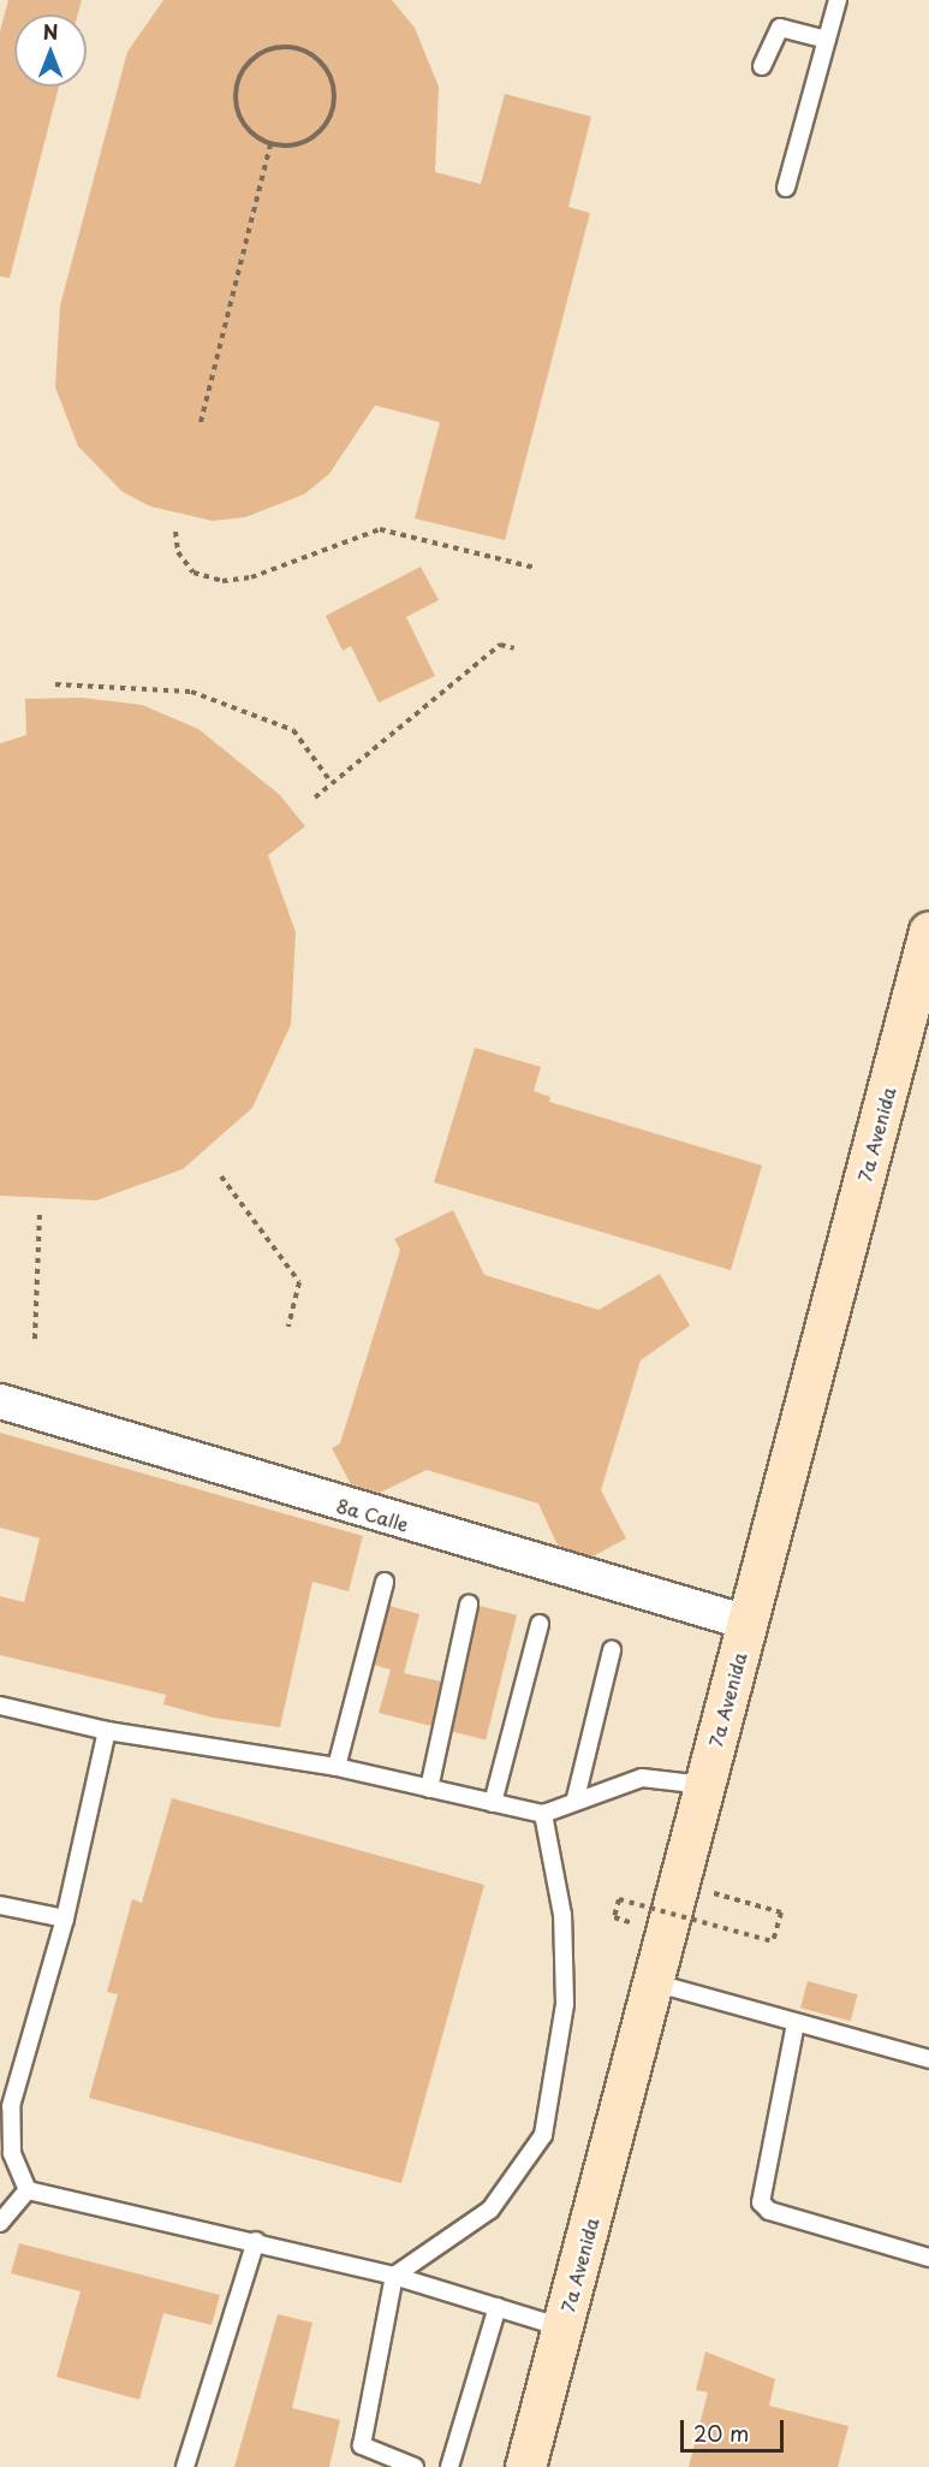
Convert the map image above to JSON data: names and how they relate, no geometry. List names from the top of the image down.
{
  "streets": {
    "main road": ["7a Avenida"],
    "street": ["8a Calle"]
  },
  "crossings": [
    ["7a Avenida", "8a Calle"]
  ],
  "scale_bar": "20 m",
  "north": "top"
}
